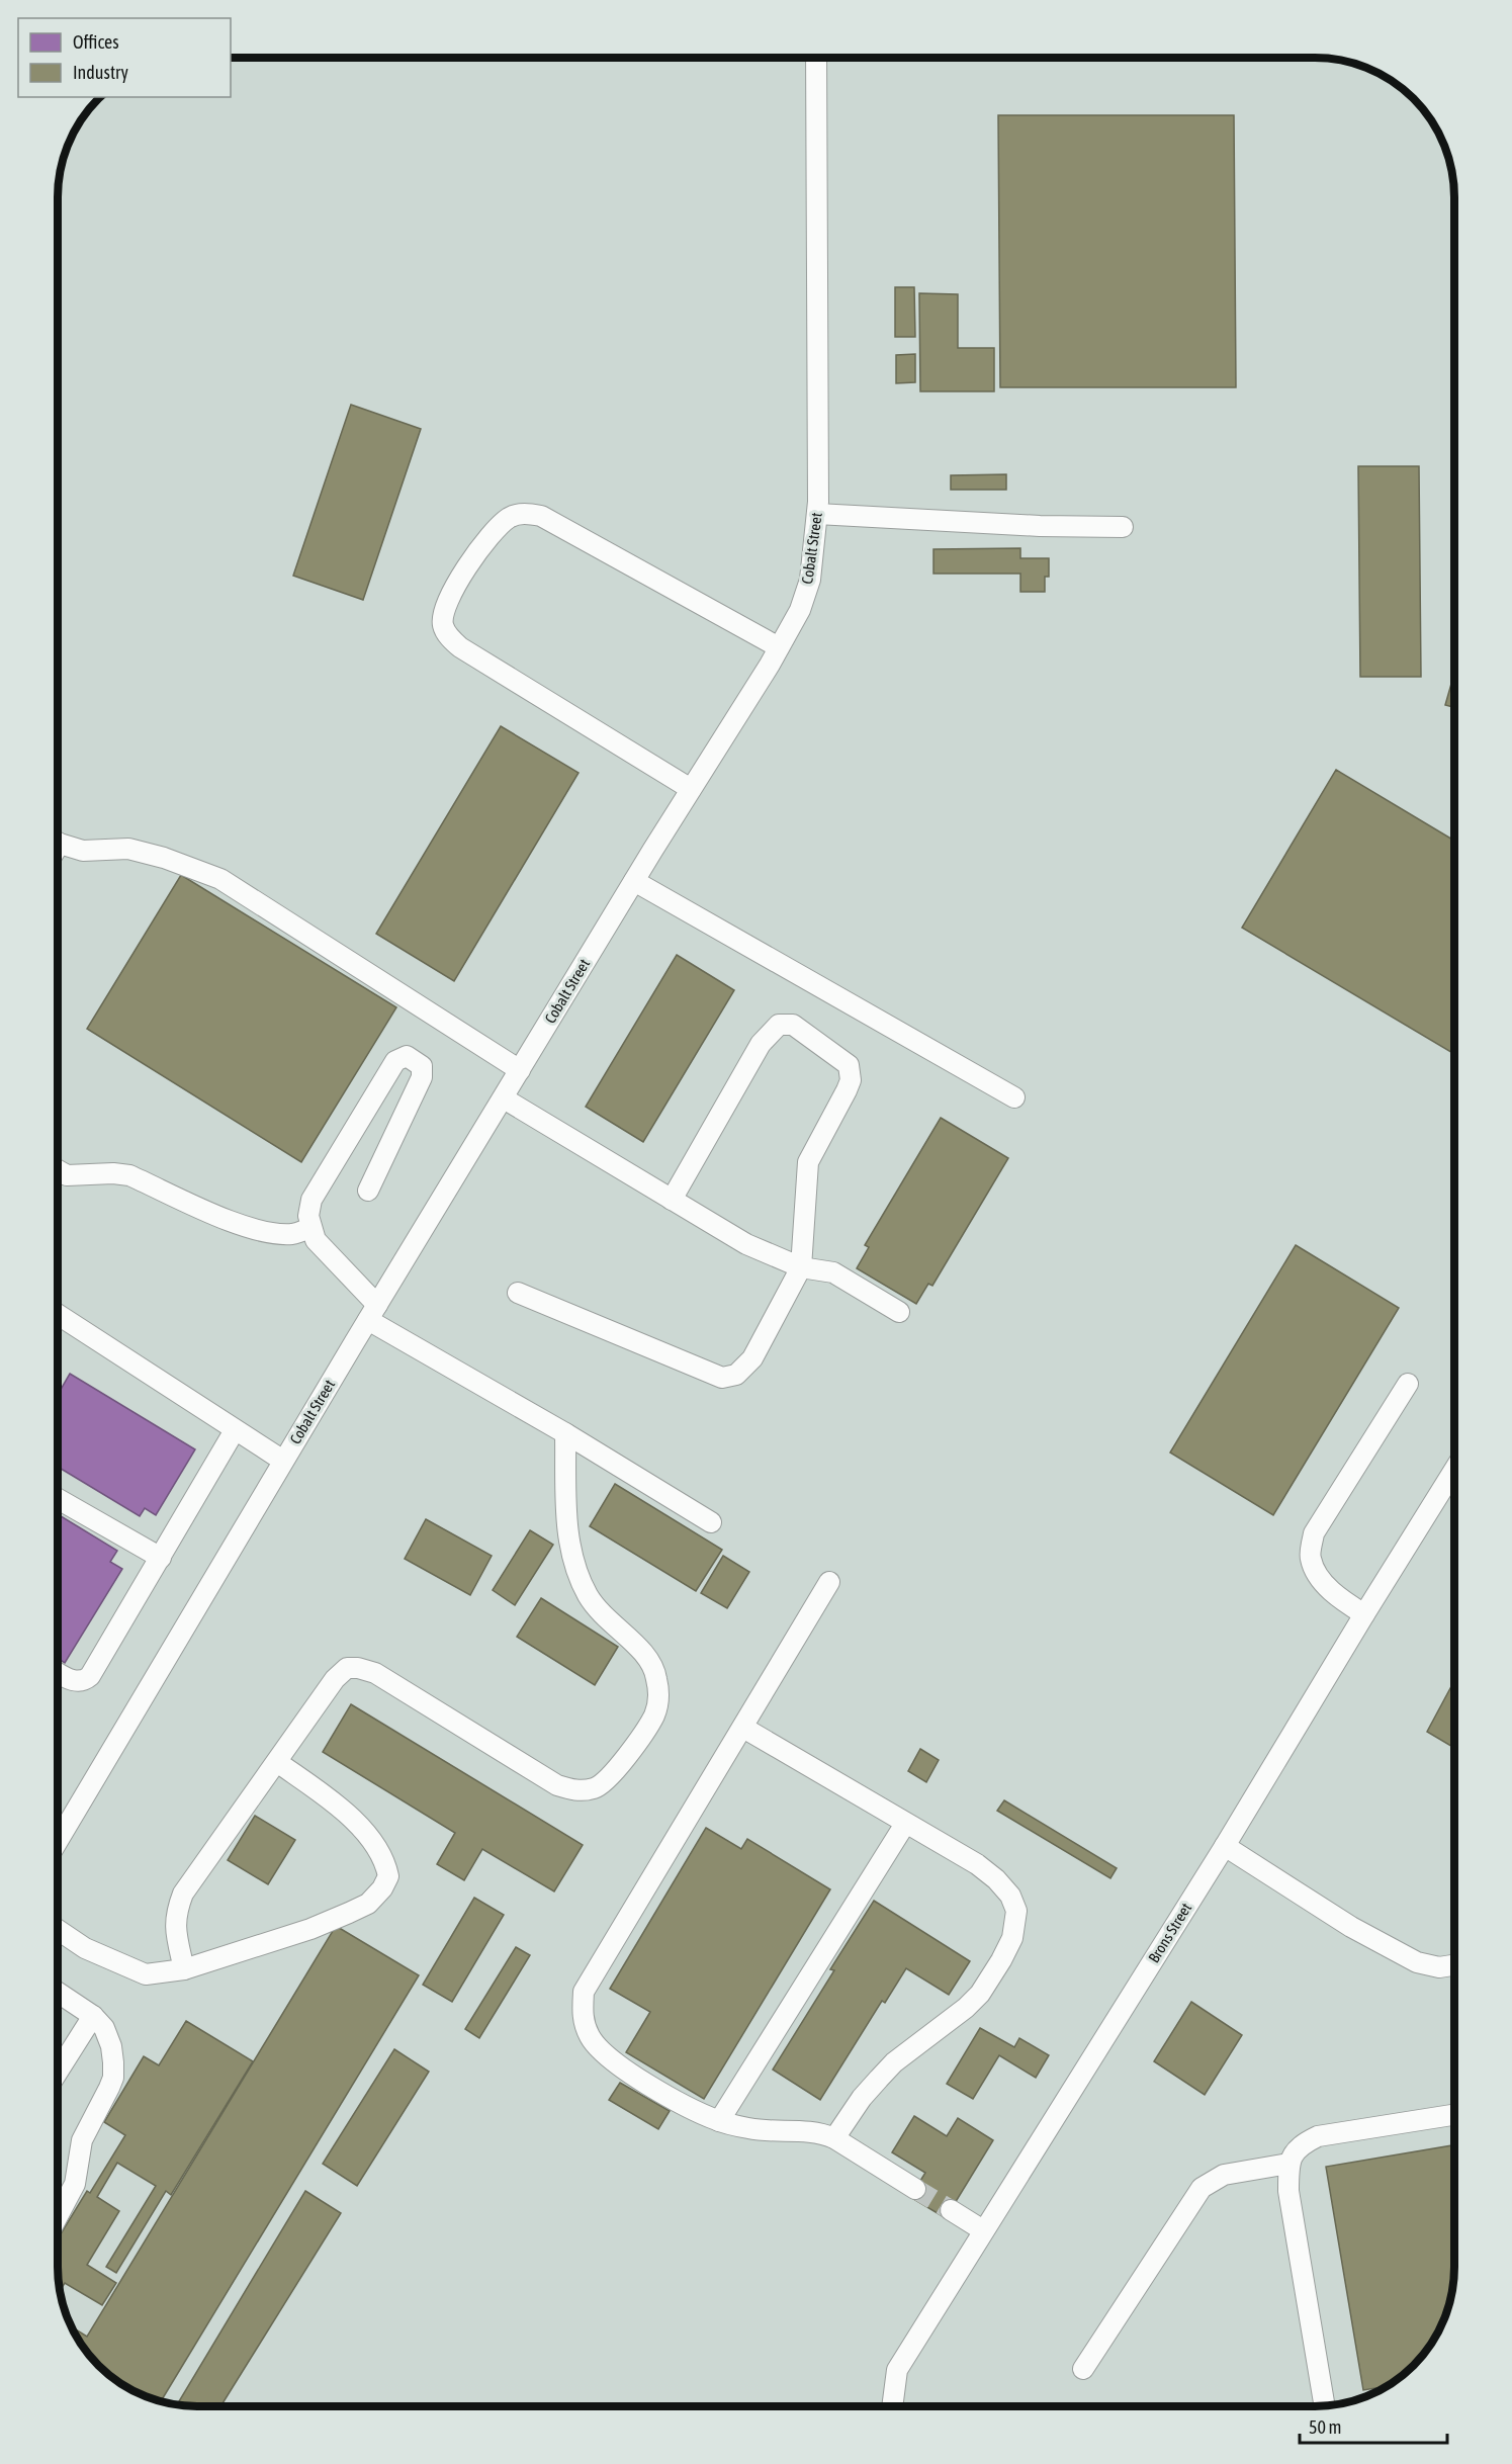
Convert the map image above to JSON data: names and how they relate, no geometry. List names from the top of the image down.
{
  "streets": {
    "street": ["Cobalt Street", "Brons Street"]
  },
  "legend": ["Offices", "Industry"],
  "scale_bar": "50 m"
}
